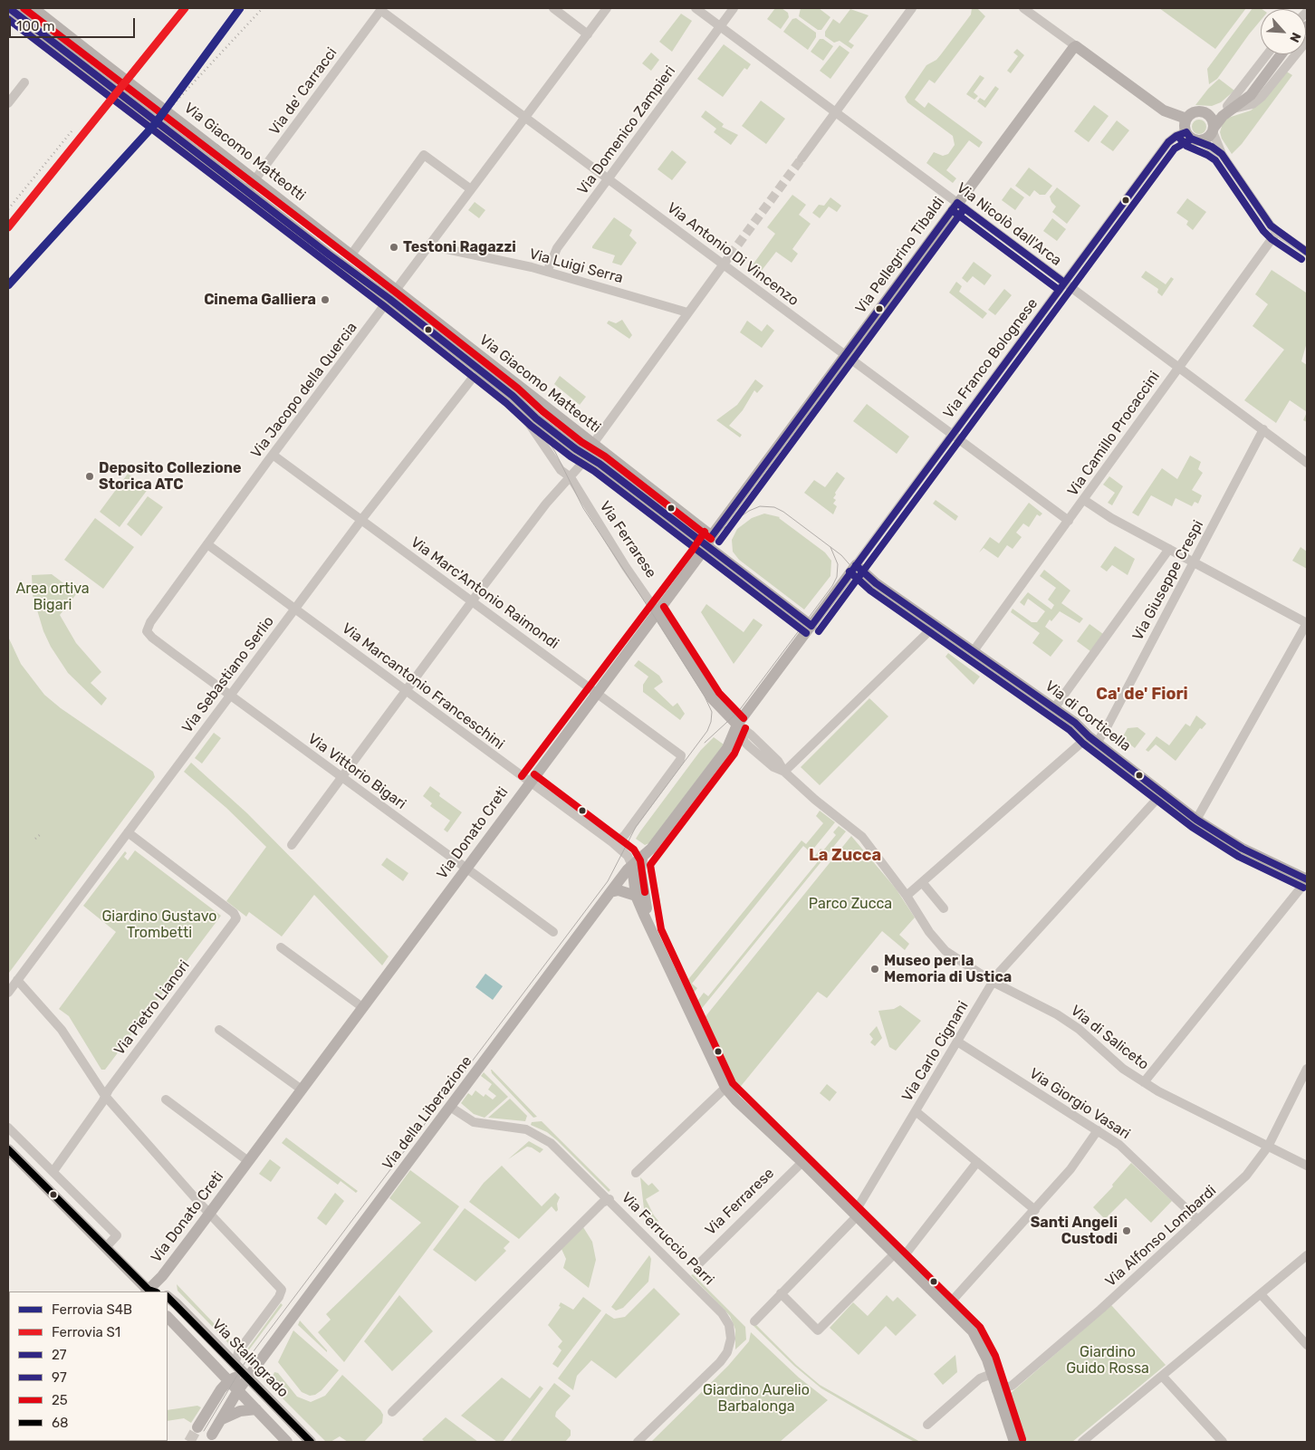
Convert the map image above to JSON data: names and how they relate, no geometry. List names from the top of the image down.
{
  "streets": {
    "main road": [
      "Via Giacomo Matteotti",
      "Via Pellegrino Tibaldi",
      "Via Ferrarese",
      "Via di Corticella",
      "Via Donato Creti",
      "Via della Liberazione",
      "Via Stalingrado"
    ],
    "street": [
      "Via de' Carracci",
      "Via Domenico Zampieri",
      "Via Nicolò dall'Arca",
      "Via Antonio Di Vincenzo",
      "Via Luigi Serra",
      "Via Franco Bolognese",
      "Via Jacopo della Quercia",
      "Via Camillo Procaccini",
      "Via Giuseppe Crespi",
      "Via Marc'Antonio Raimondi",
      "Via Sebastiano Serlio",
      "Via Marcantonio Franceschini",
      "Via Vittorio Bigari",
      "Via Pietro Lianori",
      "Via di Saliceto",
      "Via Carlo Cignani",
      "Via Giorgio Vasari",
      "Via Alfonso Lombardi",
      "Via Ferruccio Parri"
    ]
  },
  "crossings": [
    ["Via de' Carracci", "Via Giacomo Matteotti"],
    ["Via de' Carracci", "Via Antonio Di Vincenzo"],
    ["Via Domenico Zampieri", "Via Nicolò dall'Arca"],
    ["Via Domenico Zampieri", "Via Antonio Di Vincenzo"],
    ["Via Domenico Zampieri", "Via Luigi Serra"],
    ["Via Giacomo Matteotti", "Via Pellegrino Tibaldi"],
    ["Via Giacomo Matteotti", "Via Jacopo della Quercia"],
    ["Via Giacomo Matteotti", "Via Donato Creti"],
    ["Via Nicolò dall'Arca", "Via Pellegrino Tibaldi"],
    ["Via Nicolò dall'Arca", "Via Franco Bolognese"],
    ["Via Nicolò dall'Arca", "Via Camillo Procaccini"],
    ["Via Nicolò dall'Arca", "Via Giuseppe Crespi"],
    ["Via Antonio Di Vincenzo", "Via Pellegrino Tibaldi"],
    ["Via Antonio Di Vincenzo", "Via Franco Bolognese"],
    ["Via Antonio Di Vincenzo", "Via Jacopo della Quercia"],
    ["Via Antonio Di Vincenzo", "Via Camillo Procaccini"],
    ["Via Pellegrino Tibaldi", "Via Donato Creti"],
    ["Via Luigi Serra", "Via Jacopo della Quercia"],
    ["Via Franco Bolognese", "Via di Corticella"],
    ["Via Jacopo della Quercia", "Via Marc'Antonio Raimondi"],
    ["Via Jacopo della Quercia", "Via Marcantonio Franceschini"],
    ["Via Jacopo della Quercia", "Via Vittorio Bigari"],
    ["Via Camillo Procaccini", "Via di Corticella"],
    ["Via Ferrarese", "Via Sebastiano Serlio"],
    ["Via Ferrarese", "Via Donato Creti"],
    ["Via Ferrarese", "Via di Saliceto"],
    ["Via Giuseppe Crespi", "Via di Corticella"],
    ["Via Giuseppe Crespi", "Via di Saliceto"],
    ["Via Marc'Antonio Raimondi", "Via Sebastiano Serlio"],
    ["Via Marc'Antonio Raimondi", "Via Marcantonio Franceschini"],
    ["Via Marc'Antonio Raimondi", "Via Donato Creti"],
    ["Via Sebastiano Serlio", "Via Marcantonio Franceschini"],
    ["Via Sebastiano Serlio", "Via Vittorio Bigari"],
    ["Via Sebastiano Serlio", "Via Pietro Lianori"],
    ["Via Marcantonio Franceschini", "Via Donato Creti"],
    ["Via Marcantonio Franceschini", "Via della Liberazione"],
    ["Via di Corticella", "Via Carlo Cignani"],
    ["Via Vittorio Bigari", "Via Donato Creti"],
    ["Via di Saliceto", "Via Carlo Cignani"],
    ["Via di Saliceto", "Via Alfonso Lombardi"],
    ["Via Carlo Cignani", "Via Giorgio Vasari"],
    ["Via Giorgio Vasari", "Via Alfonso Lombardi"],
    ["Via della Liberazione", "Via Ferruccio Parri"],
    ["Via della Liberazione", "Via Stalingrado"]
  ],
  "districts": ["Ca' de' Fiori", "La Zucca"],
  "parks": [
    "Area ortiva Bigari",
    "Parco Zucca",
    "Giardino Gustavo Trombetti",
    "Giardino Guido Rossa",
    "Giardino Aurelio Barbalonga"
  ],
  "places": [
    "Testoni Ragazzi",
    "Cinema Galliera",
    "Deposito Collezione Storica ATC",
    "Museo per la Memoria di Ustica",
    "Santi Angeli Custodi"
  ],
  "lines": [
    "rail line S4B",
    "rail line S1",
    "transit line 27",
    "transit line 25",
    "transit line 97",
    "transit line 68"
  ],
  "legend": [
    "Ferrovia S4B",
    "Ferrovia S1",
    "27",
    "97",
    "25",
    "68"
  ],
  "scale_bar": "100 m",
  "north": "bottom right"
}
